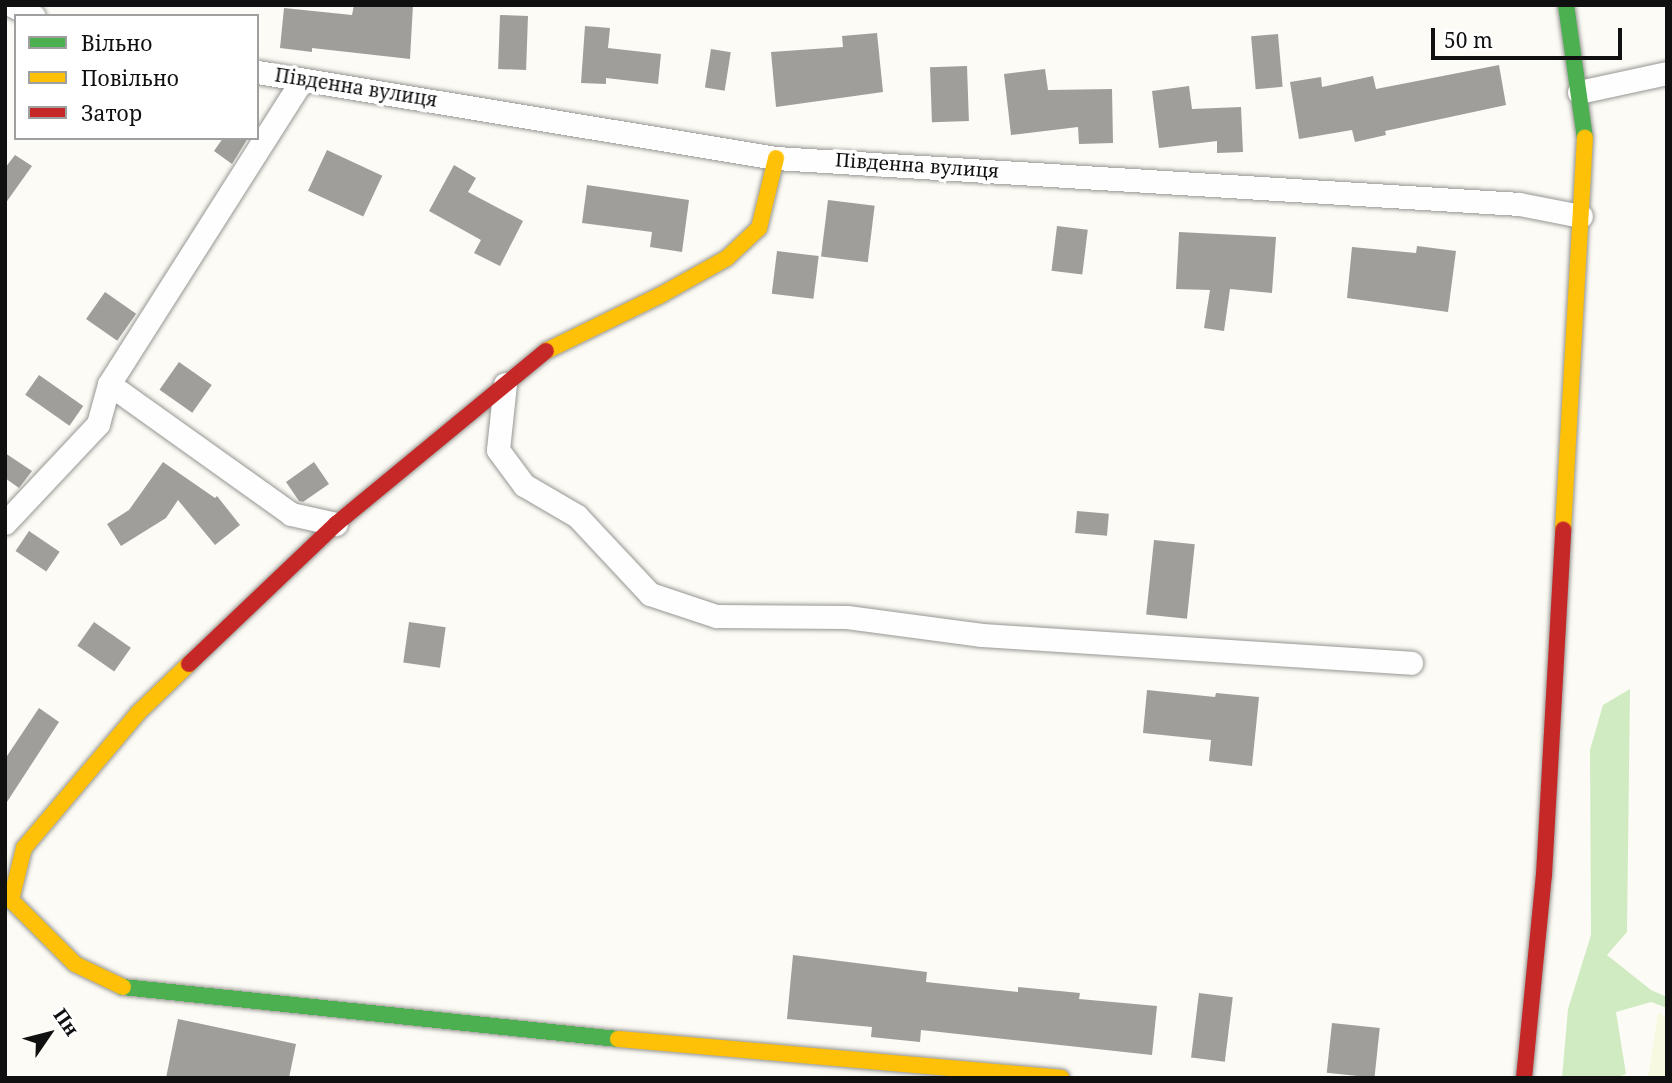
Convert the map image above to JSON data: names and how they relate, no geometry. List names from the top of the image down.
{
  "streets": {
    "street": ["Південна вулиця"]
  },
  "legend": ["Вільно", "Повільно", "Затор"],
  "scale_bar": "50 m",
  "north": "top right"
}
